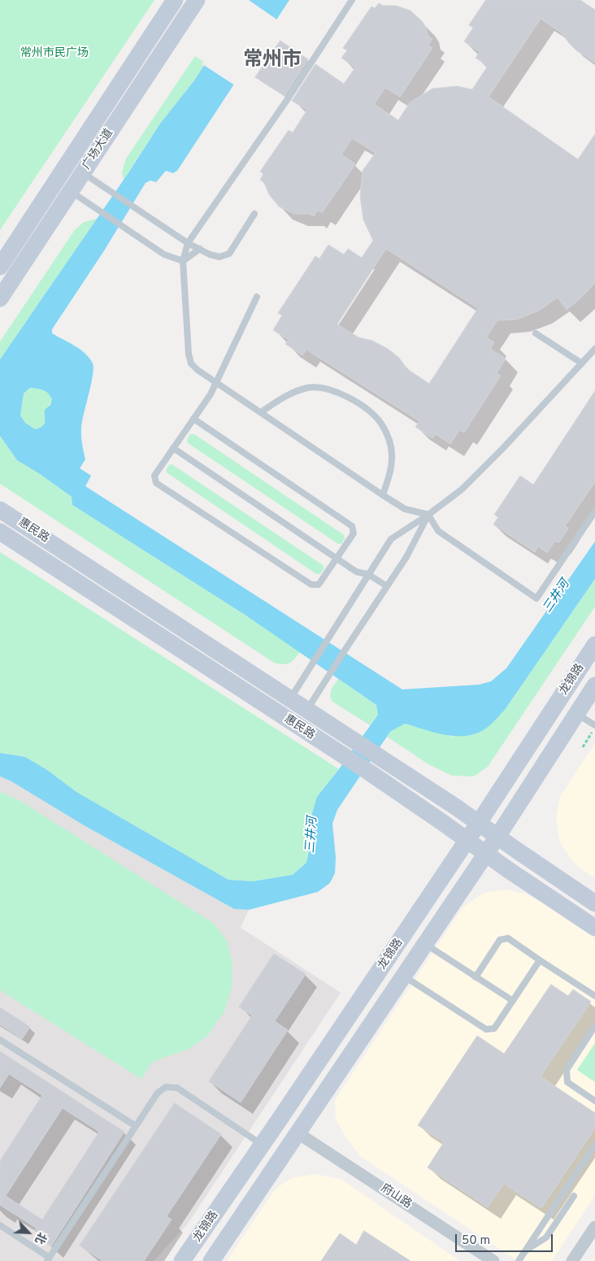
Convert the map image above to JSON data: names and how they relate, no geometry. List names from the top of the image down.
{
  "streets": {
    "street": [
      "广场大道",
      "惠民路",
      "龙锦路",
      "府山路"
    ]
  },
  "crossings": [
    ["惠民路", "龙锦路"],
    ["龙锦路", "府山路"]
  ],
  "districts": ["常州市"],
  "water": ["三井河"],
  "parks": ["常州市民广场"],
  "scale_bar": "50 m",
  "north": "bottom right"
}
